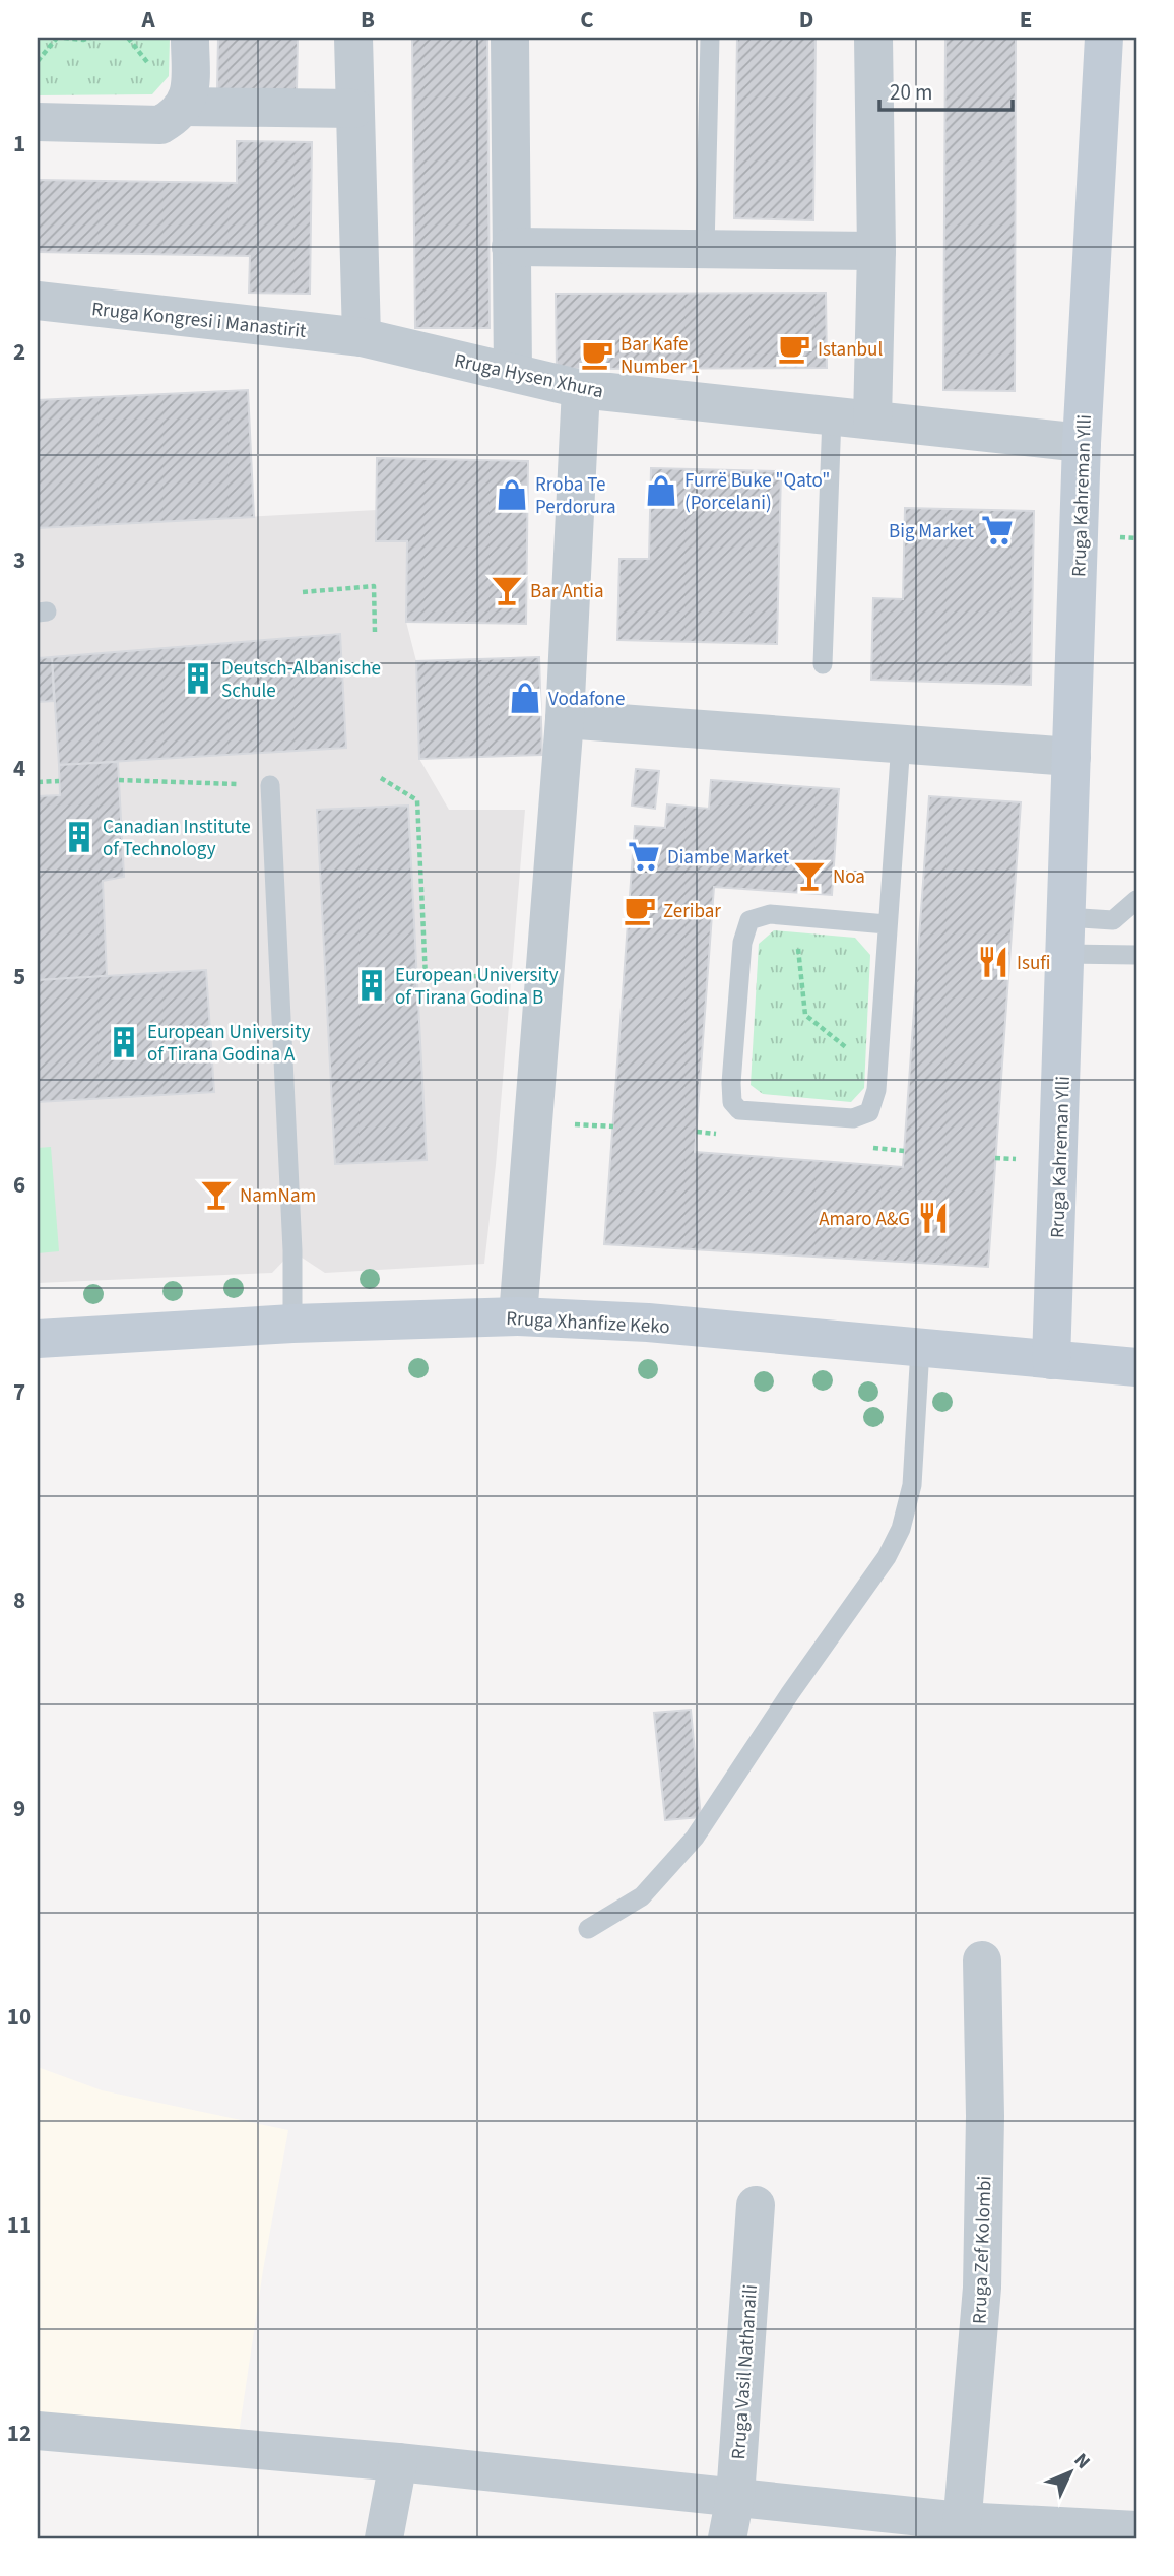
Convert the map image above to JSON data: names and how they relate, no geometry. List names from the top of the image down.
{
  "streets": {
    "street": [
      "Rruga Kongresi i Manastirit",
      "Rruga Hysen Xhura",
      "Rruga Kahreman Ylli",
      "Rruga Xhanfize Keko",
      "Rruga Zef Kolombi",
      "Rruga Vasil Nathanaili"
    ]
  },
  "crossings": [
    ["Rruga Kongresi i Manastirit", "Rruga Hysen Xhura"],
    ["Rruga Hysen Xhura", "Rruga Kahreman Ylli"],
    ["Rruga Kahreman Ylli", "Rruga Xhanfize Keko"]
  ],
  "places": {
    "cafe": ["Istanbul", "Bar Kafe Number 1", "Zeribar"],
    "shop": ["Furrë Buke \"Qato\" (Porcelani)", "Rroba Te Perdorura", "Vodafone"],
    "supermarket": ["Big Market", "Diambe Market"],
    "bar": ["Bar Antia", "Noa", "NamNam"],
    "building": [
      "Deutsch-Albanische Schule",
      "Canadian Institute of Technology",
      "European University of Tirana Godina B",
      "European University of Tirana Godina A"
    ],
    "restaurant": ["Isufi", "Amaro A&G"]
  },
  "scale_bar": "20 m",
  "north": "top right",
  "grid": {
    "columns": [
      "A",
      "B",
      "C",
      "D",
      "E"
    ],
    "rows": [
      "1",
      "2",
      "3",
      "4",
      "5",
      "6",
      "7",
      "8",
      "9",
      "10",
      "11",
      "12"
    ]
  }
}
